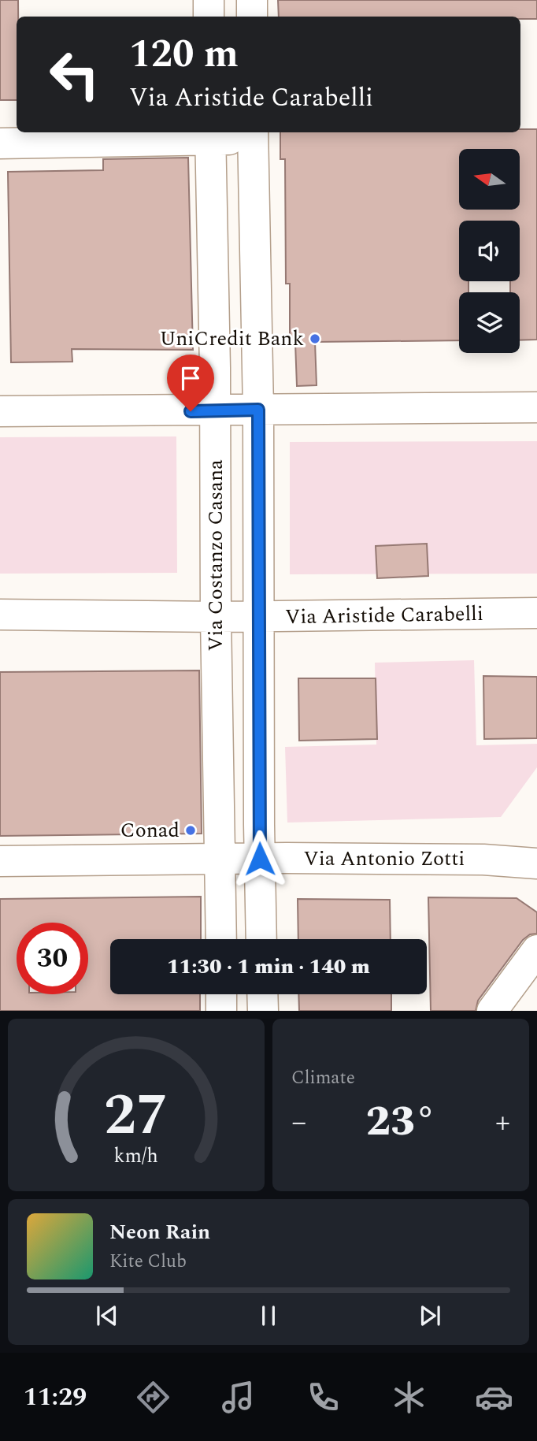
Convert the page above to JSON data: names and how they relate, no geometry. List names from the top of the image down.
{
  "streets": {
    "street": ["Via Costanzo Casana", "Via Aristide Carabelli", "Via Antonio Zotti"]
  },
  "crossings": [
    ["Via Costanzo Casana", "Via Aristide Carabelli"],
    ["Via Costanzo Casana", "Via Antonio Zotti"]
  ],
  "places": ["UniCredit Bank", "Conad"],
  "north": "left",
  "page": {
    "turn": ["120 m", "Via Aristide Carabelli"],
    "limit": "30",
    "trip": "11:30 · 1 min · 140 m",
    "tile": "Climate",
    "heat": ["−", "23°", "+"],
    "song": ["Neon Rain", "Kite Club"],
    "tabs": "11:29",
    "gauge": ["27", "km/h"]
  }
}
